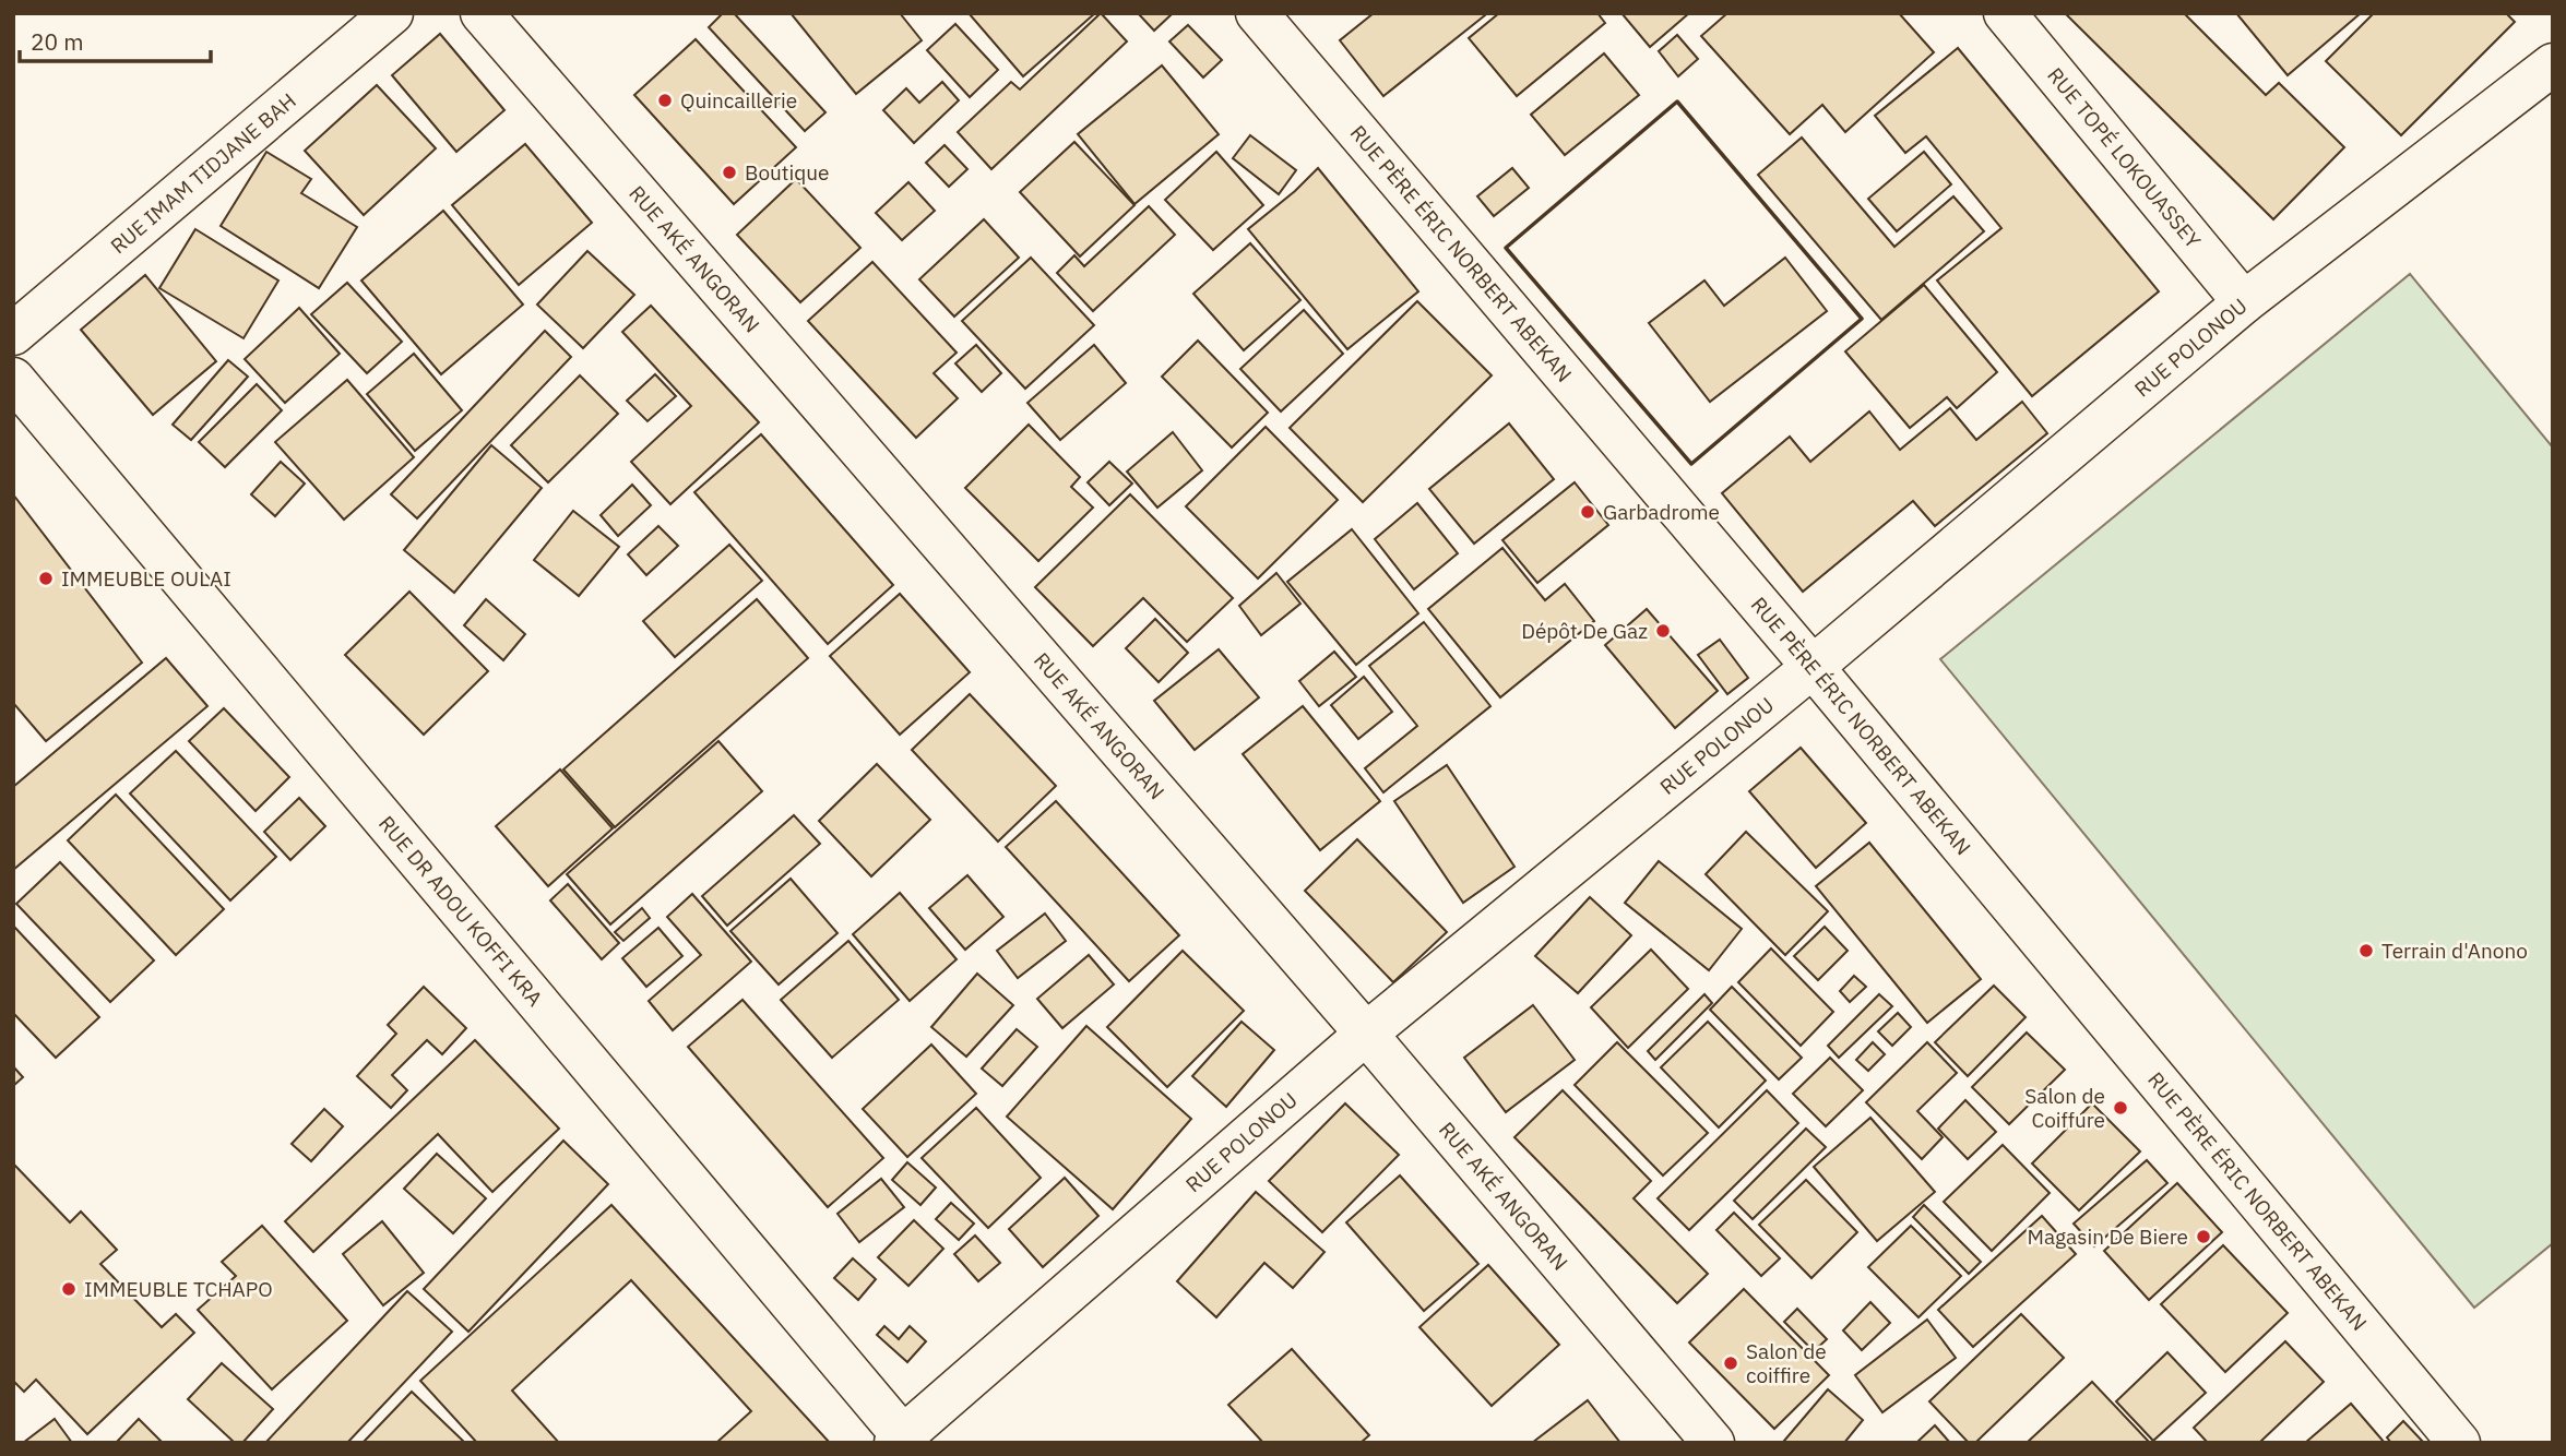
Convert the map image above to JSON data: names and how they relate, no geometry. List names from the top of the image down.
{
  "streets": {
    "street": [
      "RUE TOPÉ LOKOUASSEY",
      "RUE IMAM TIDJANE BAH",
      "RUE PÈRE ÉRIC NORBERT ABEKAN",
      "RUE AKÉ ANGORAN",
      "RUE POLONOU",
      "RUE DR ADOU KOFFI KRA"
    ]
  },
  "crossings": [
    ["RUE TOPÉ LOKOUASSEY", "RUE POLONOU"],
    ["RUE PÈRE ÉRIC NORBERT ABEKAN", "RUE POLONOU"],
    ["RUE AKÉ ANGORAN", "RUE POLONOU"],
    ["RUE POLONOU", "RUE DR ADOU KOFFI KRA"]
  ],
  "places": [
    "Quincaillerie",
    "Boutique",
    "Garbadrome",
    "IMMEUBLE OULAI",
    "Dépôt De Gaz",
    "Terrain d'Anono",
    "Salon de Coiffure",
    "Magasin De Biere",
    "IMMEUBLE TCHAPO",
    "Salon de coiffire"
  ],
  "scale_bar": "20 m"
}
